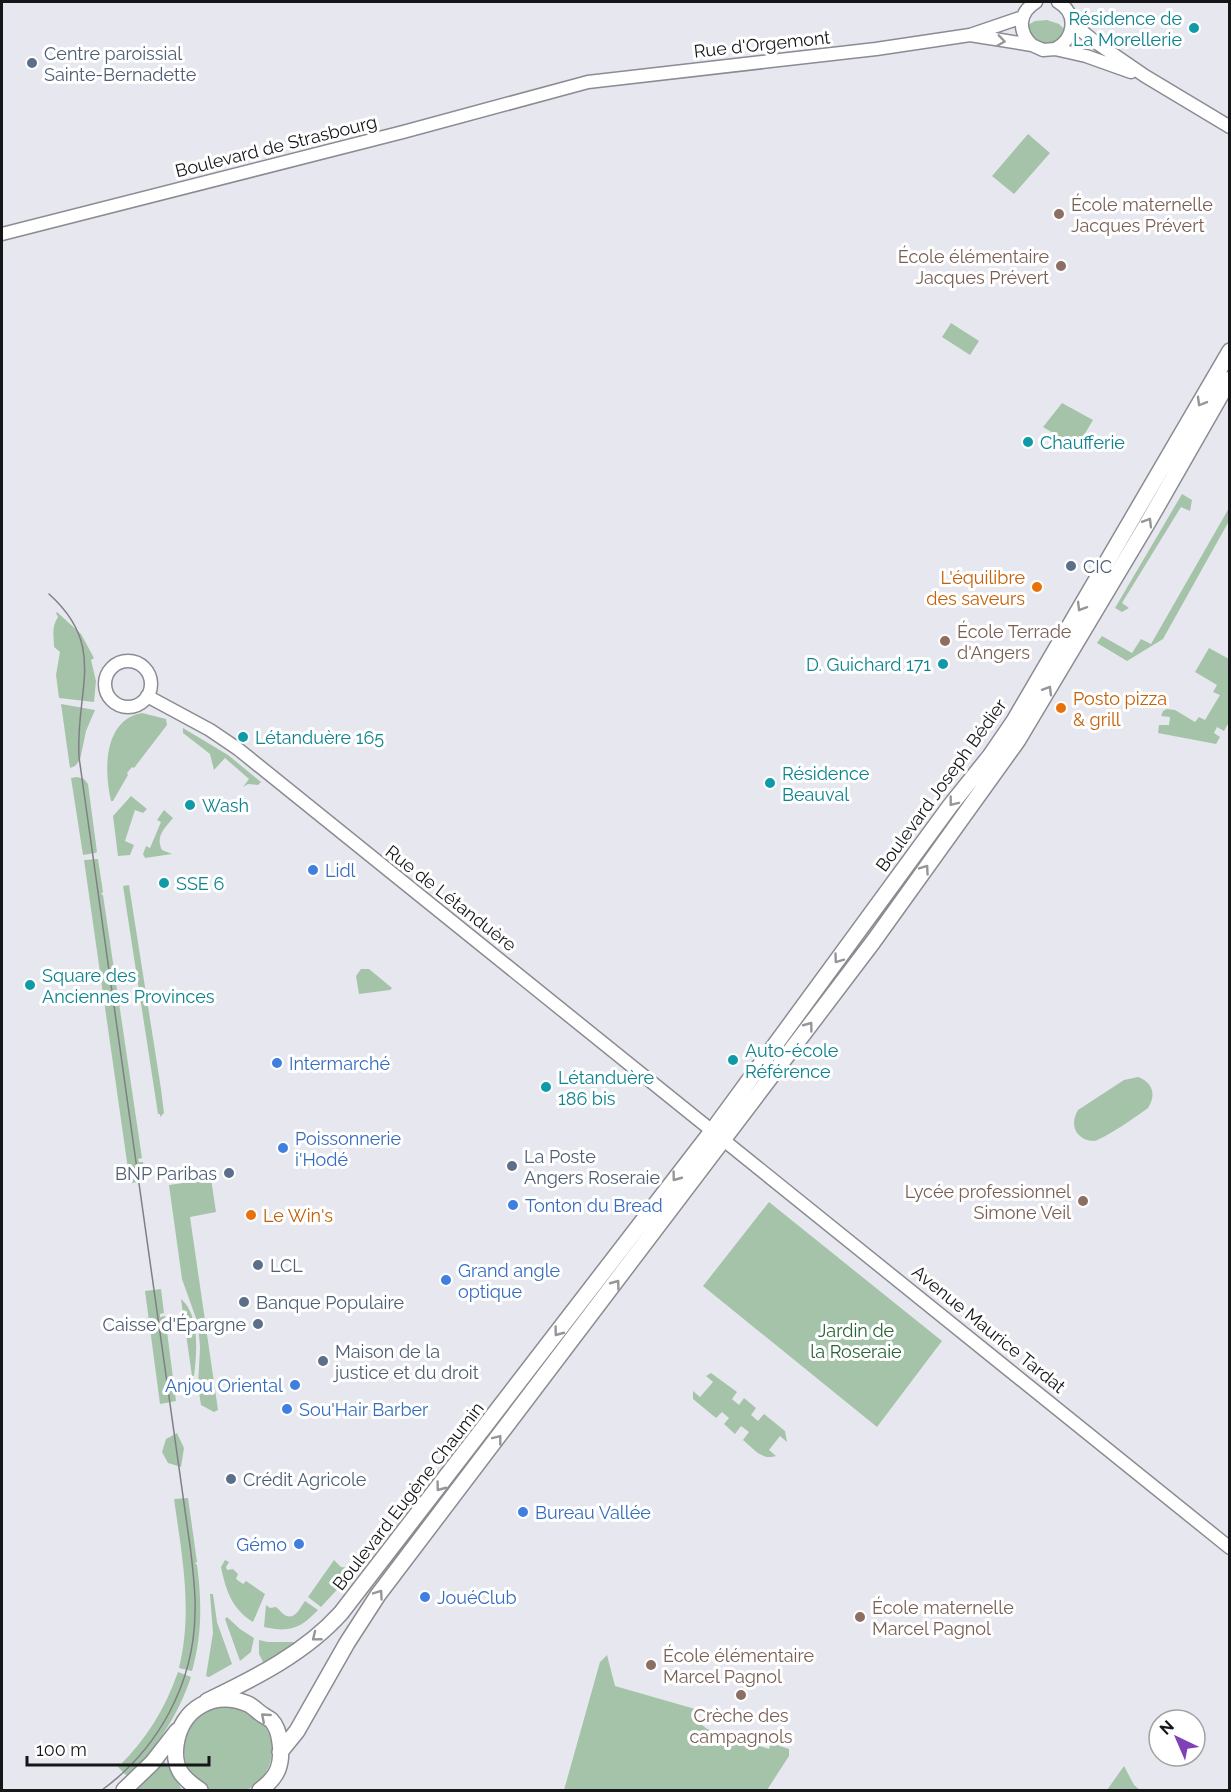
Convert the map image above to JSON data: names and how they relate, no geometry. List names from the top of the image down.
{
  "streets": {
    "main road": ["Boulevard Joseph Bédier", "Boulevard Eugène Chaumin"],
    "street": [
      "Rue d'Orgemont",
      "Boulevard de Strasbourg",
      "Rue de Létanduère",
      "Avenue Maurice Tardat"
    ]
  },
  "crossings": [
    ["Rue d'Orgemont", "Boulevard de Strasbourg"],
    ["Boulevard Joseph Bédier", "Rue de Létanduère"],
    ["Boulevard Joseph Bédier", "Avenue Maurice Tardat"],
    ["Boulevard Joseph Bédier", "Boulevard Eugène Chaumin"],
    ["Rue de Létanduère", "Avenue Maurice Tardat"],
    ["Rue de Létanduère", "Boulevard Eugène Chaumin"],
    ["Avenue Maurice Tardat", "Boulevard Eugène Chaumin"]
  ],
  "parks": ["Jardin de la Roseraie"],
  "places": [
    "Résidence de La Morellerie",
    "Centre paroissial Sainte-Bernadette",
    "École maternelle Jacques Prévert",
    "École élémentaire Jacques Prévert",
    "Chaufferie",
    "CIC",
    "L'équilibre des saveurs",
    "École Terrade d'Angers",
    "D. Guichard 171",
    "Posto pizza & grill",
    "Létanduère 165",
    "Résidence Beauval",
    "Wash",
    "Lidl",
    "SSE 6",
    "Square des Anciennes Provinces",
    "Auto-école Référence",
    "Intermarché",
    "Létanduère 186 bis",
    "Poissonnerie i'Hodé",
    "La Poste Angers Roseraie",
    "BNP Paribas",
    "Lycée professionnel Simone Veil",
    "Tonton du Bread",
    "Le Win's",
    "LCL",
    "Grand angle optique",
    "Banque Populaire",
    "Caisse d'Épargne",
    "Maison de la justice et du droit",
    "Anjou Oriental",
    "Sou'Hair Barber",
    "Crédit Agricole",
    "Bureau Vallée",
    "Gémo",
    "JouéClub",
    "École maternelle Marcel Pagnol",
    "École élémentaire Marcel Pagnol",
    "Crèche des campagnols"
  ],
  "scale_bar": "100 m",
  "north": "top left"
}
